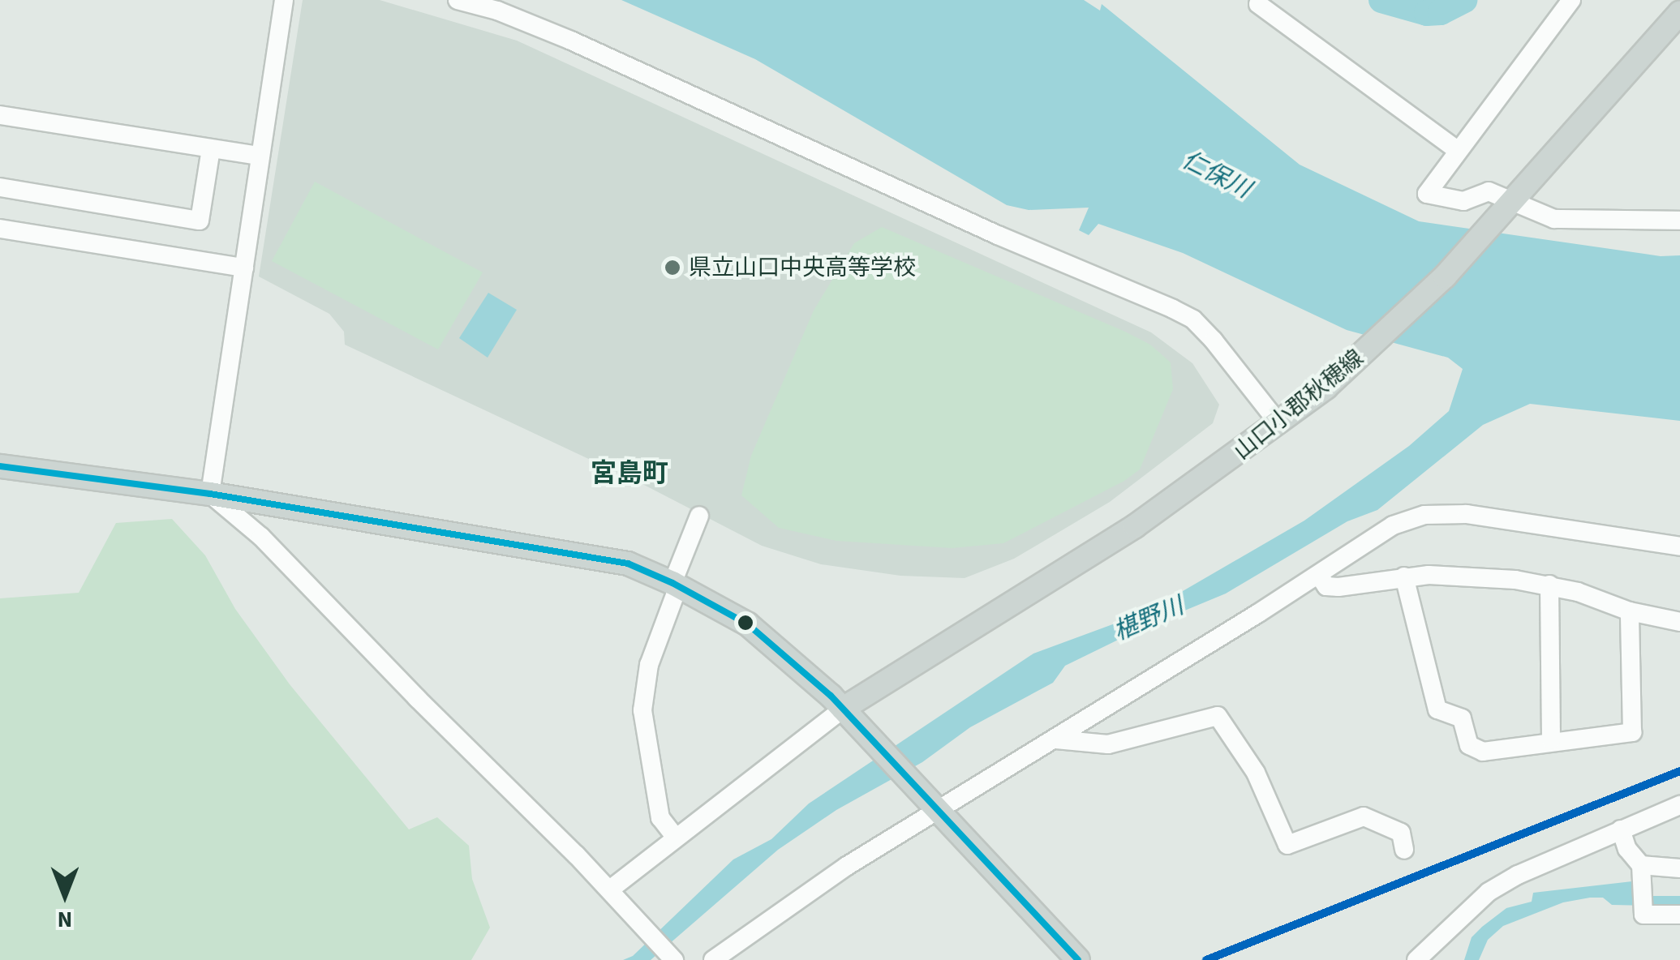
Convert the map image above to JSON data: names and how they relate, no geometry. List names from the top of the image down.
{
  "streets": {
    "main road": ["山口小郡秋穂線"]
  },
  "districts": ["宮島町"],
  "water": ["仁保川", "椹野川"],
  "places": ["県立山口中央高等学校"],
  "north": "bottom"
}
